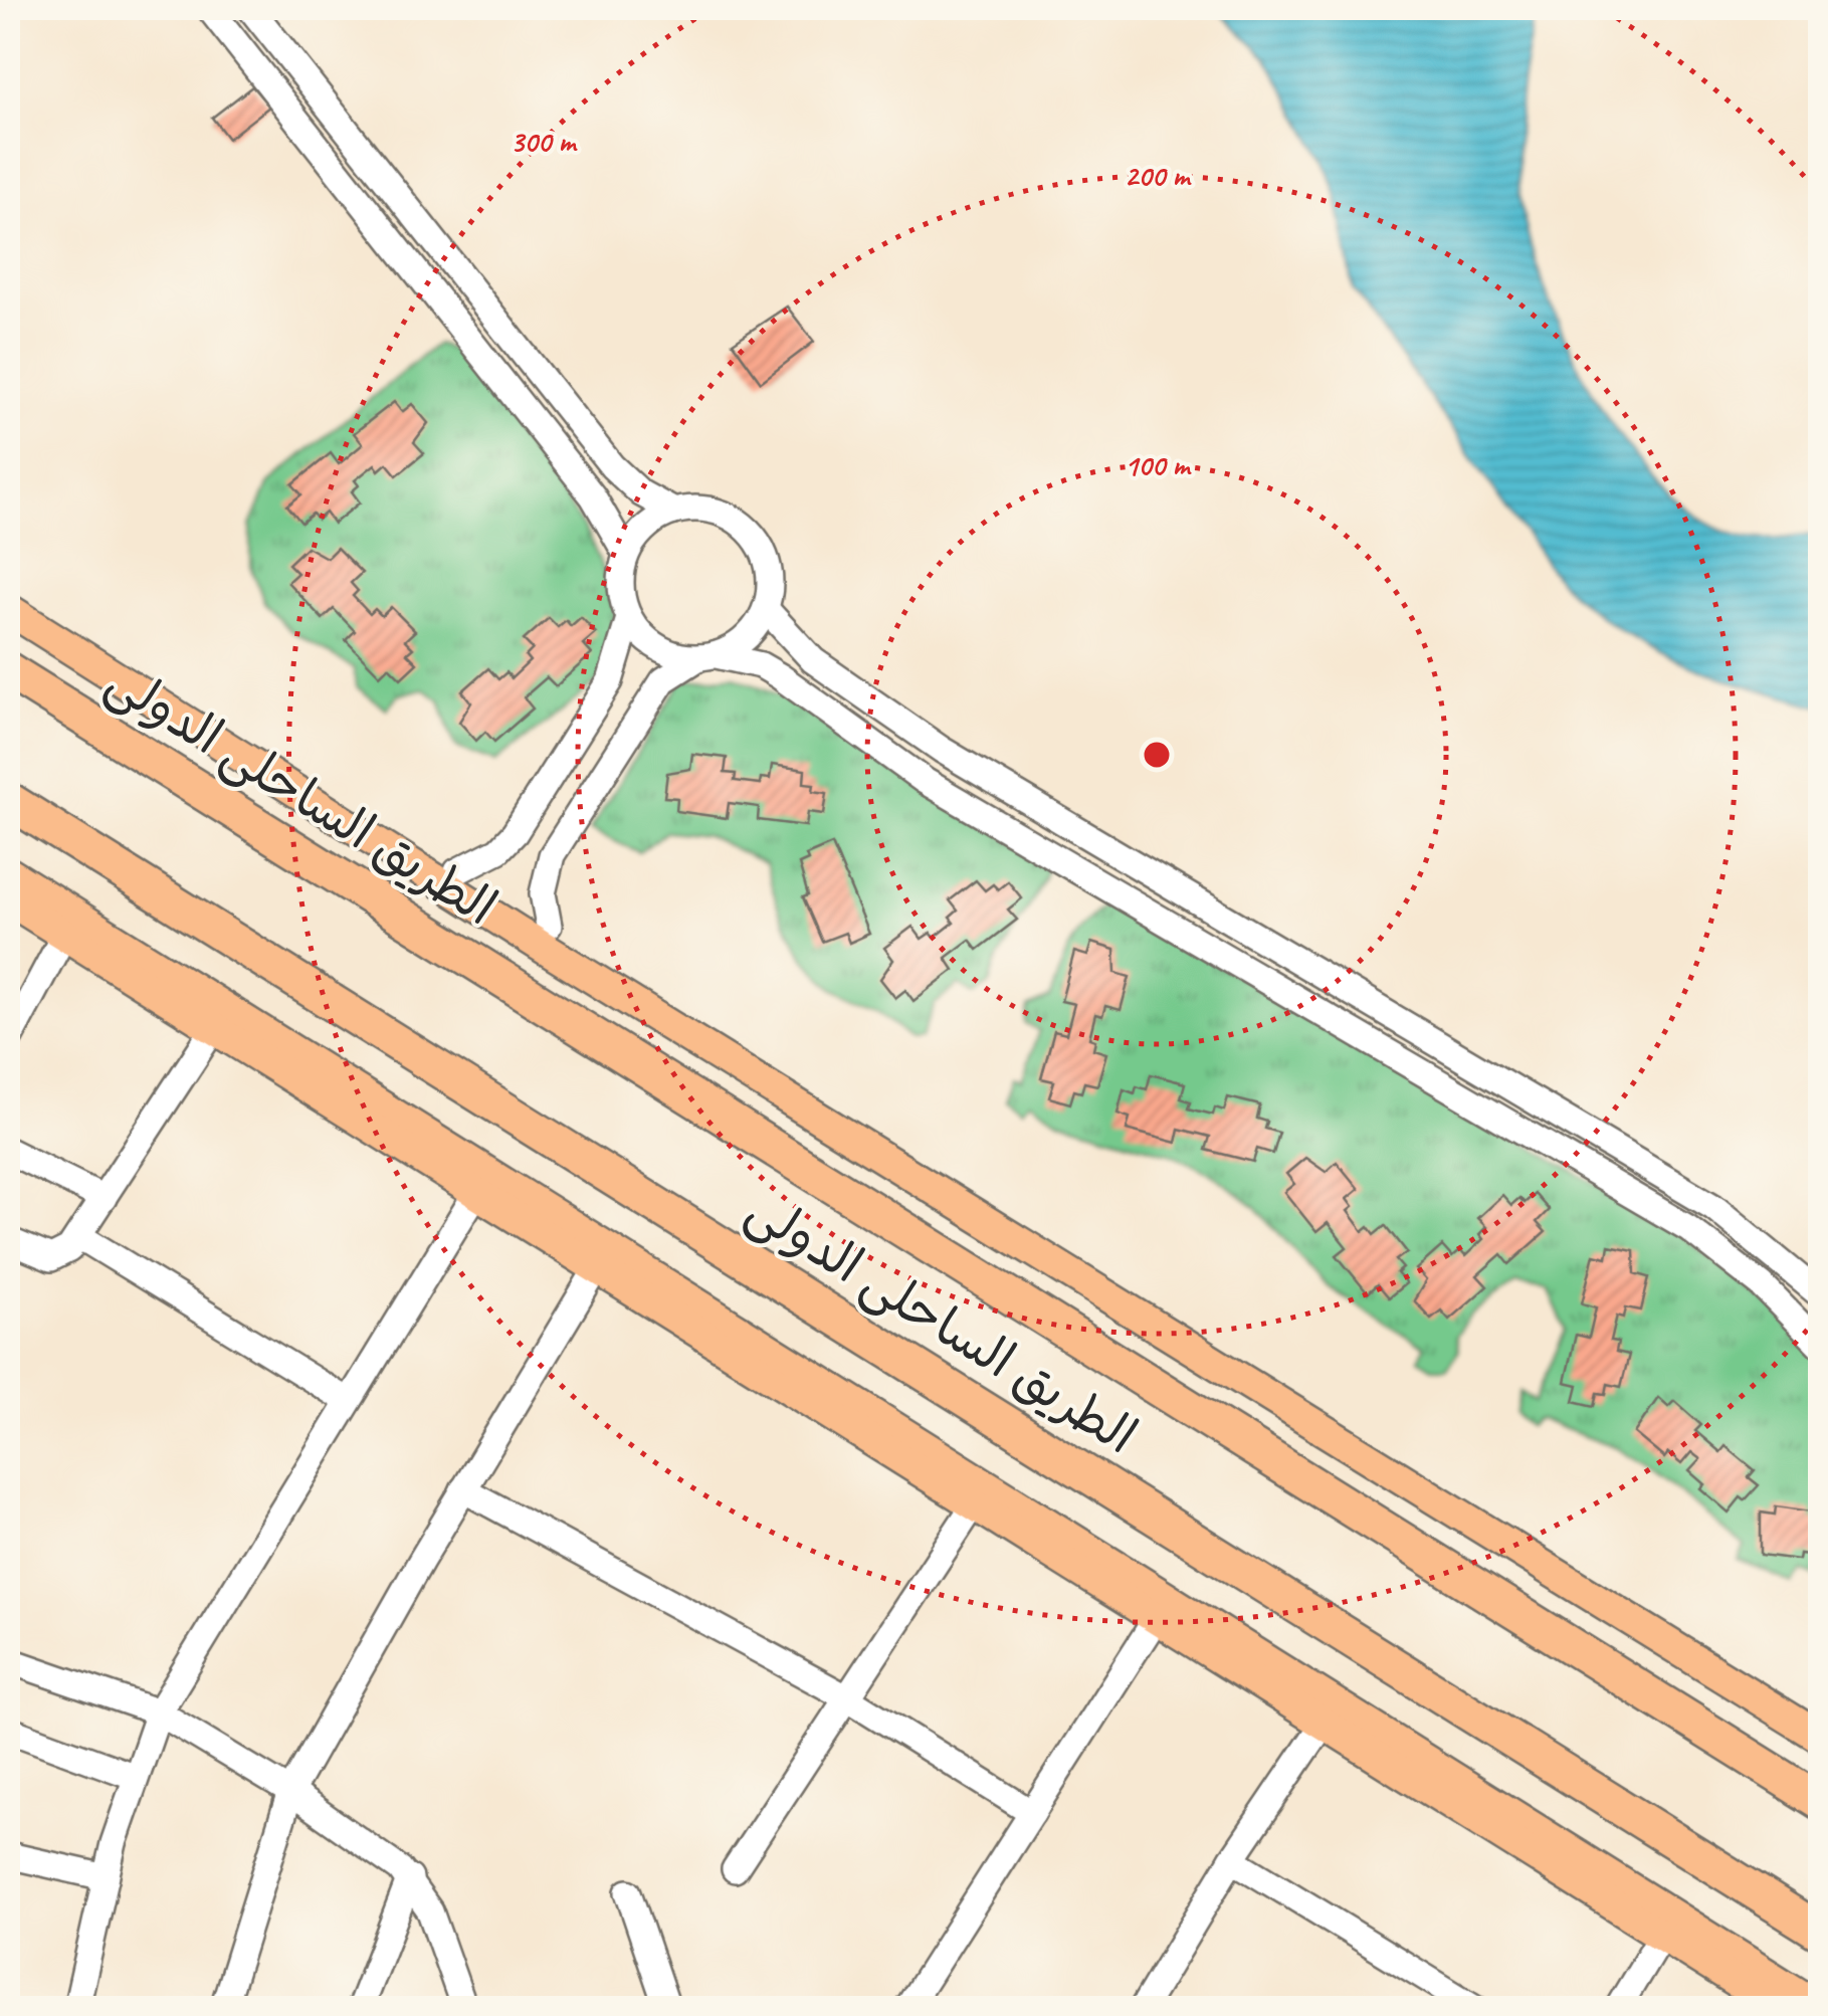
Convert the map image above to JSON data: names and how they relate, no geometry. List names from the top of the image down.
{
  "streets": {
    "highway": ["الطريق الساحلى الدولى"]
  },
  "rings": ["300 m", "200 m", "100 m"]
}
